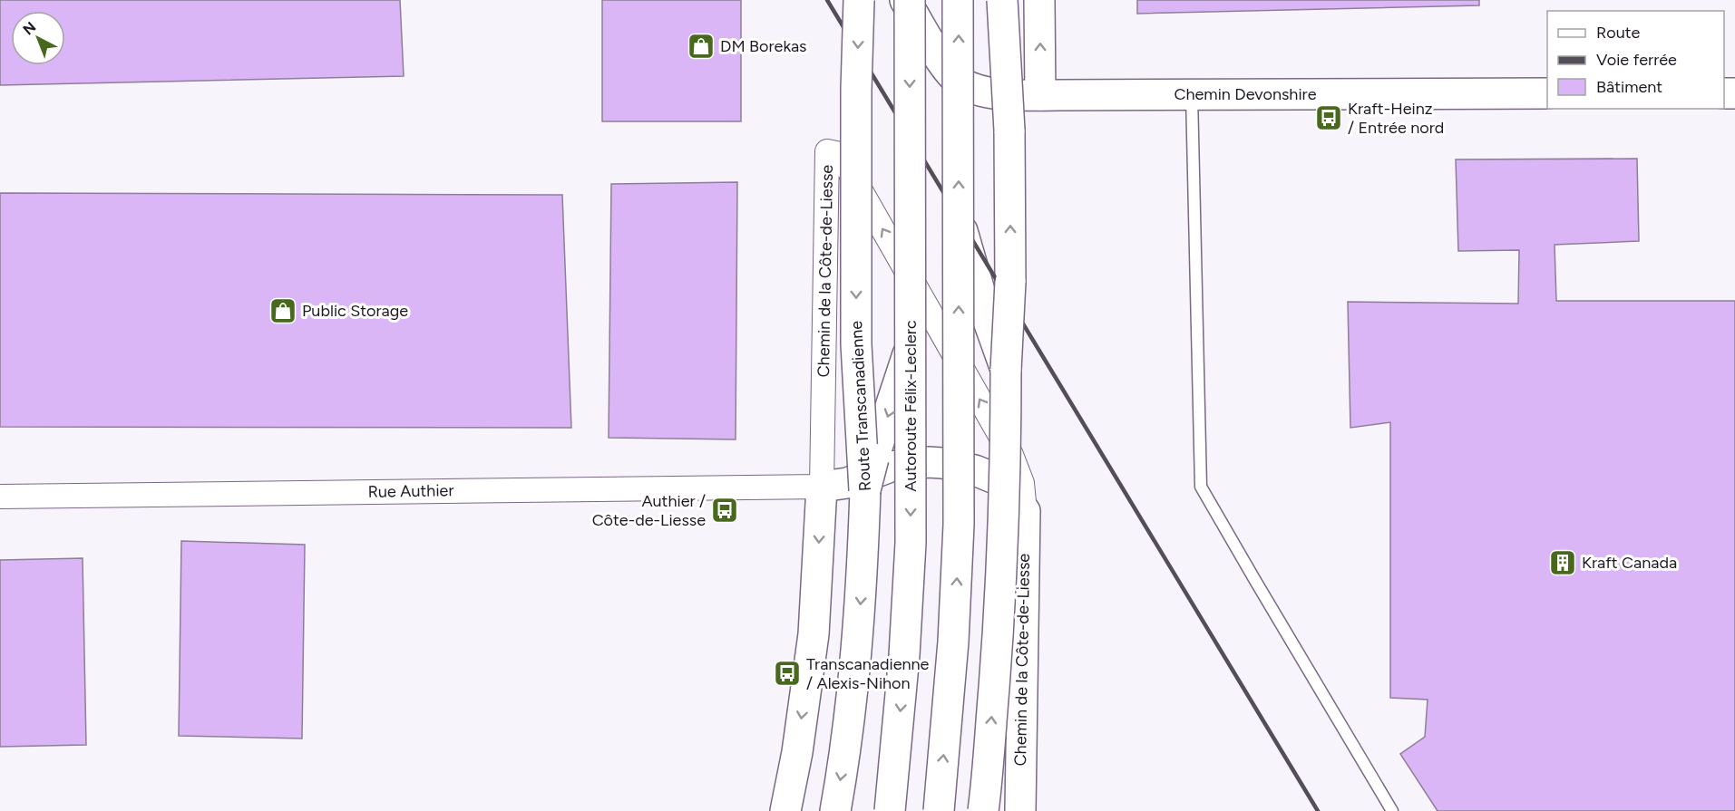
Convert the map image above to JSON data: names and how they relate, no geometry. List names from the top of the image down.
{
  "streets": {
    "main road": [
      "Chemin Devonshire",
      "Chemin de la Côte-de-Liesse",
      "Route Transcanadienne",
      "Autoroute Félix-Leclerc"
    ],
    "street": ["Rue Authier"]
  },
  "crossings": [
    ["Chemin de la Côte-de-Liesse", "Rue Authier"]
  ],
  "places": {
    "shop": ["DM Borekas", "Public Storage"],
    "bus stop": ["Kraft-Heinz / Entrée nord", "Authier / Côte-de-Liesse", "Transcanadienne / Alexis-Nihon"],
    "building": ["Kraft Canada"]
  },
  "legend": ["Route", "Voie ferrée", "Bâtiment"],
  "north": "top left"
}
